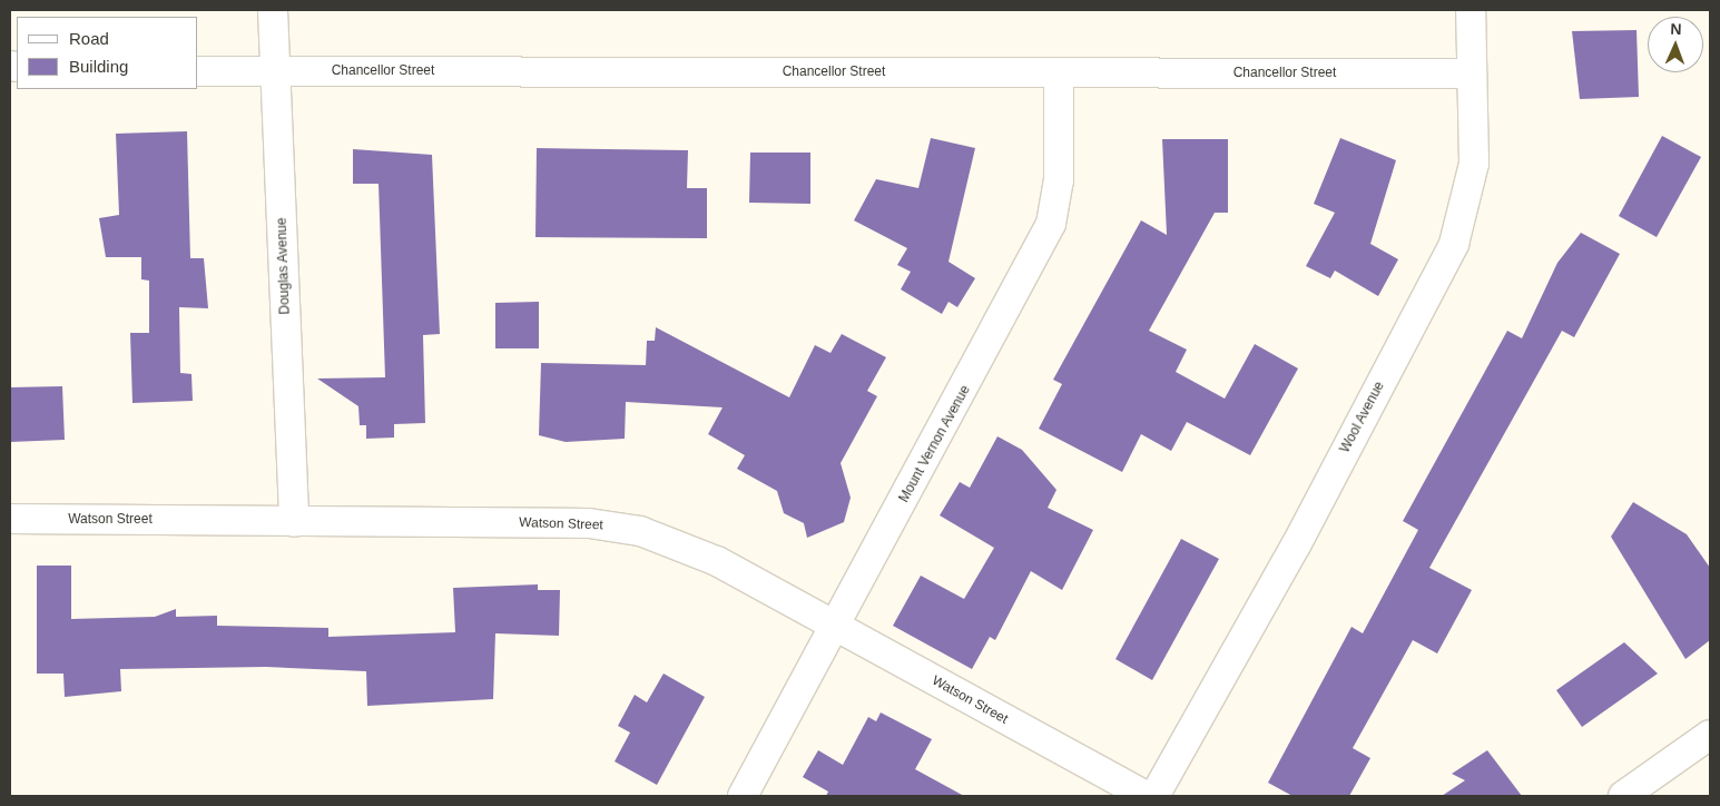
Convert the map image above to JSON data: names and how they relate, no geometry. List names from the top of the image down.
{
  "streets": {
    "street": [
      "Chancellor Street",
      "Douglas Avenue",
      "Wool Avenue",
      "Mount Vernon Avenue",
      "Watson Street"
    ]
  },
  "crossings": [
    ["Chancellor Street", "Douglas Avenue"],
    ["Chancellor Street", "Wool Avenue"],
    ["Chancellor Street", "Mount Vernon Avenue"],
    ["Douglas Avenue", "Watson Street"],
    ["Mount Vernon Avenue", "Watson Street"]
  ],
  "legend": ["Road", "Building"],
  "north": "top"
}
